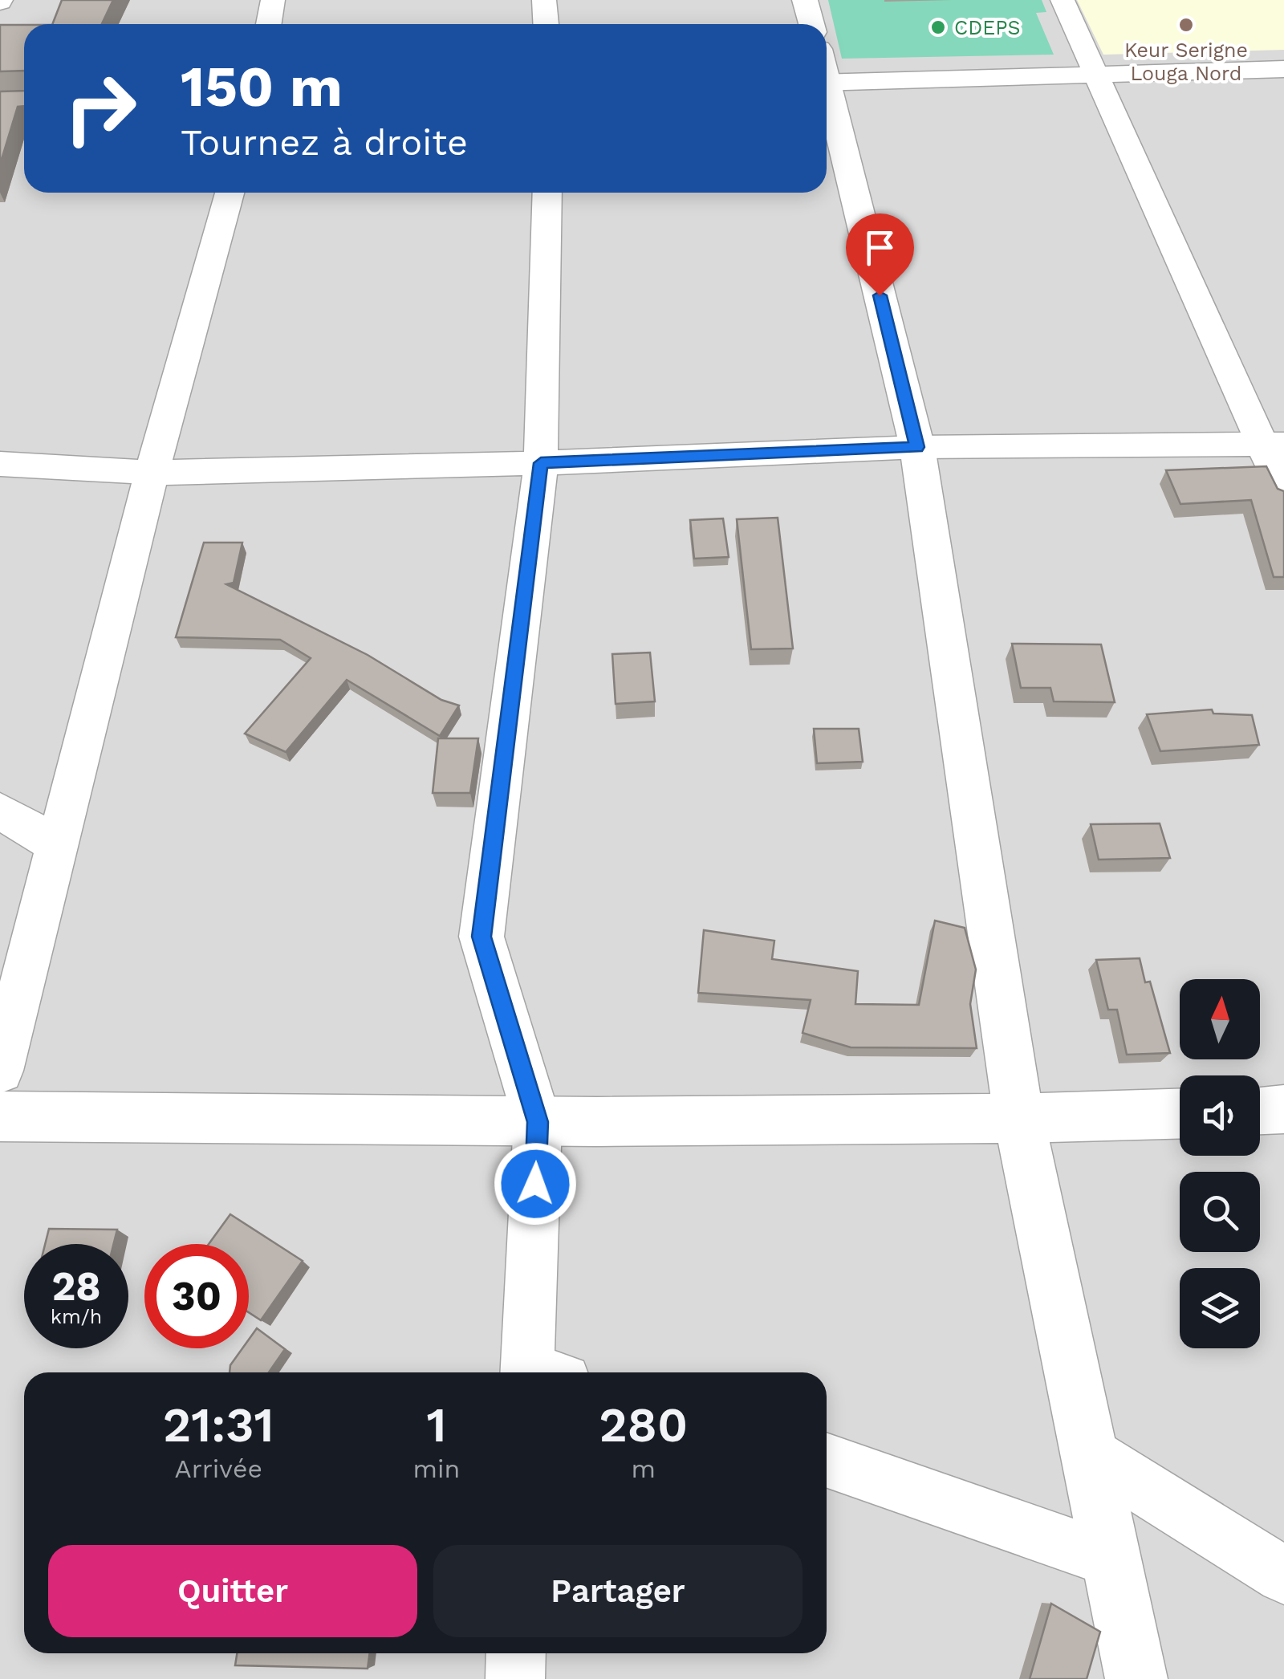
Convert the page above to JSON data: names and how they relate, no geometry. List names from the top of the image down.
{
  "places": ["Keur Serigne Louga Nord", "CDEPS"],
  "north": "top",
  "page": {
    "turn": ["150 m", "Tournez à droite"],
    "speed": "28 km/h",
    "limit": "30",
    "eta": [
      "21:31",
      "Arrivée",
      "1",
      "min",
      "280",
      "m"
    ],
    "buttons": ["Quitter", "Partager"]
  }
}
